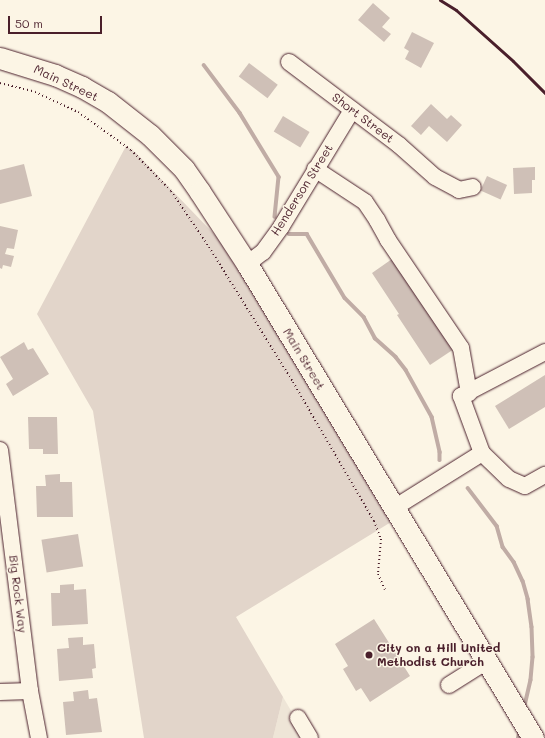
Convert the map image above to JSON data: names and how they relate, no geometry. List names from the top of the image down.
{
  "streets": {
    "main road": ["Main Street"],
    "street": ["Short Street", "Henderson Street", "Big Rock Way"]
  },
  "crossings": [
    ["Main Street", "Henderson Street"],
    ["Short Street", "Henderson Street"]
  ],
  "places": ["City on a Hill United Methodist Church"],
  "scale_bar": "50 m"
}
